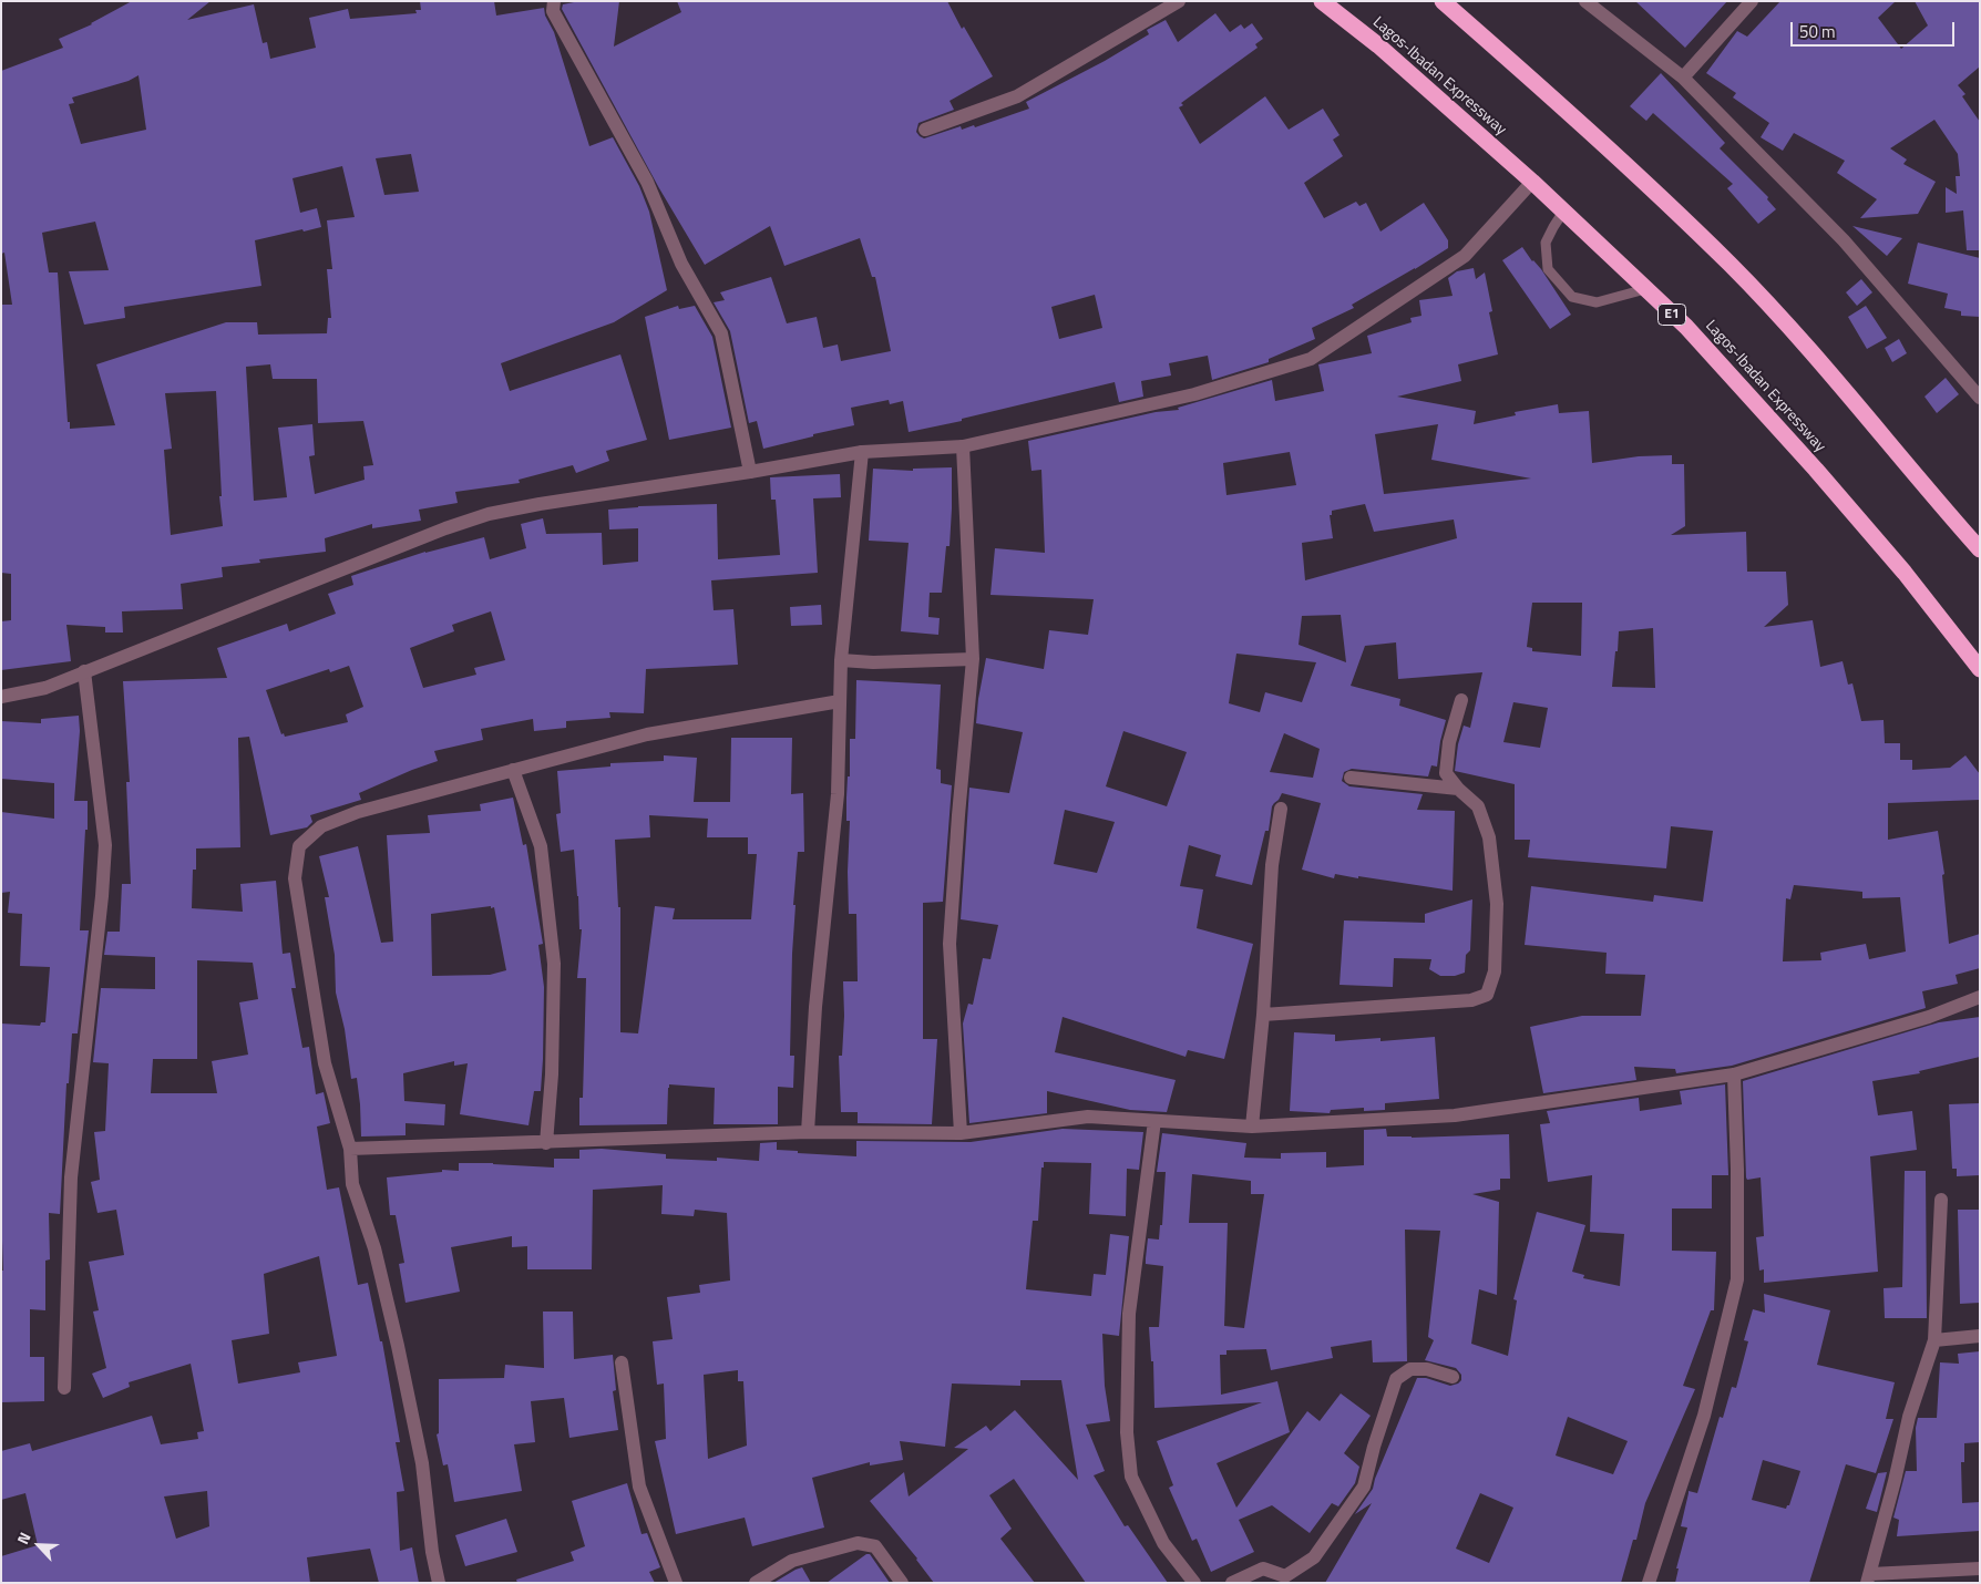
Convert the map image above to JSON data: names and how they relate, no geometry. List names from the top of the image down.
{
  "streets": {
    "highway": ["Lagos-Ibadan Expressway", "E1"]
  },
  "scale_bar": "50 m",
  "north": "top left"
}
